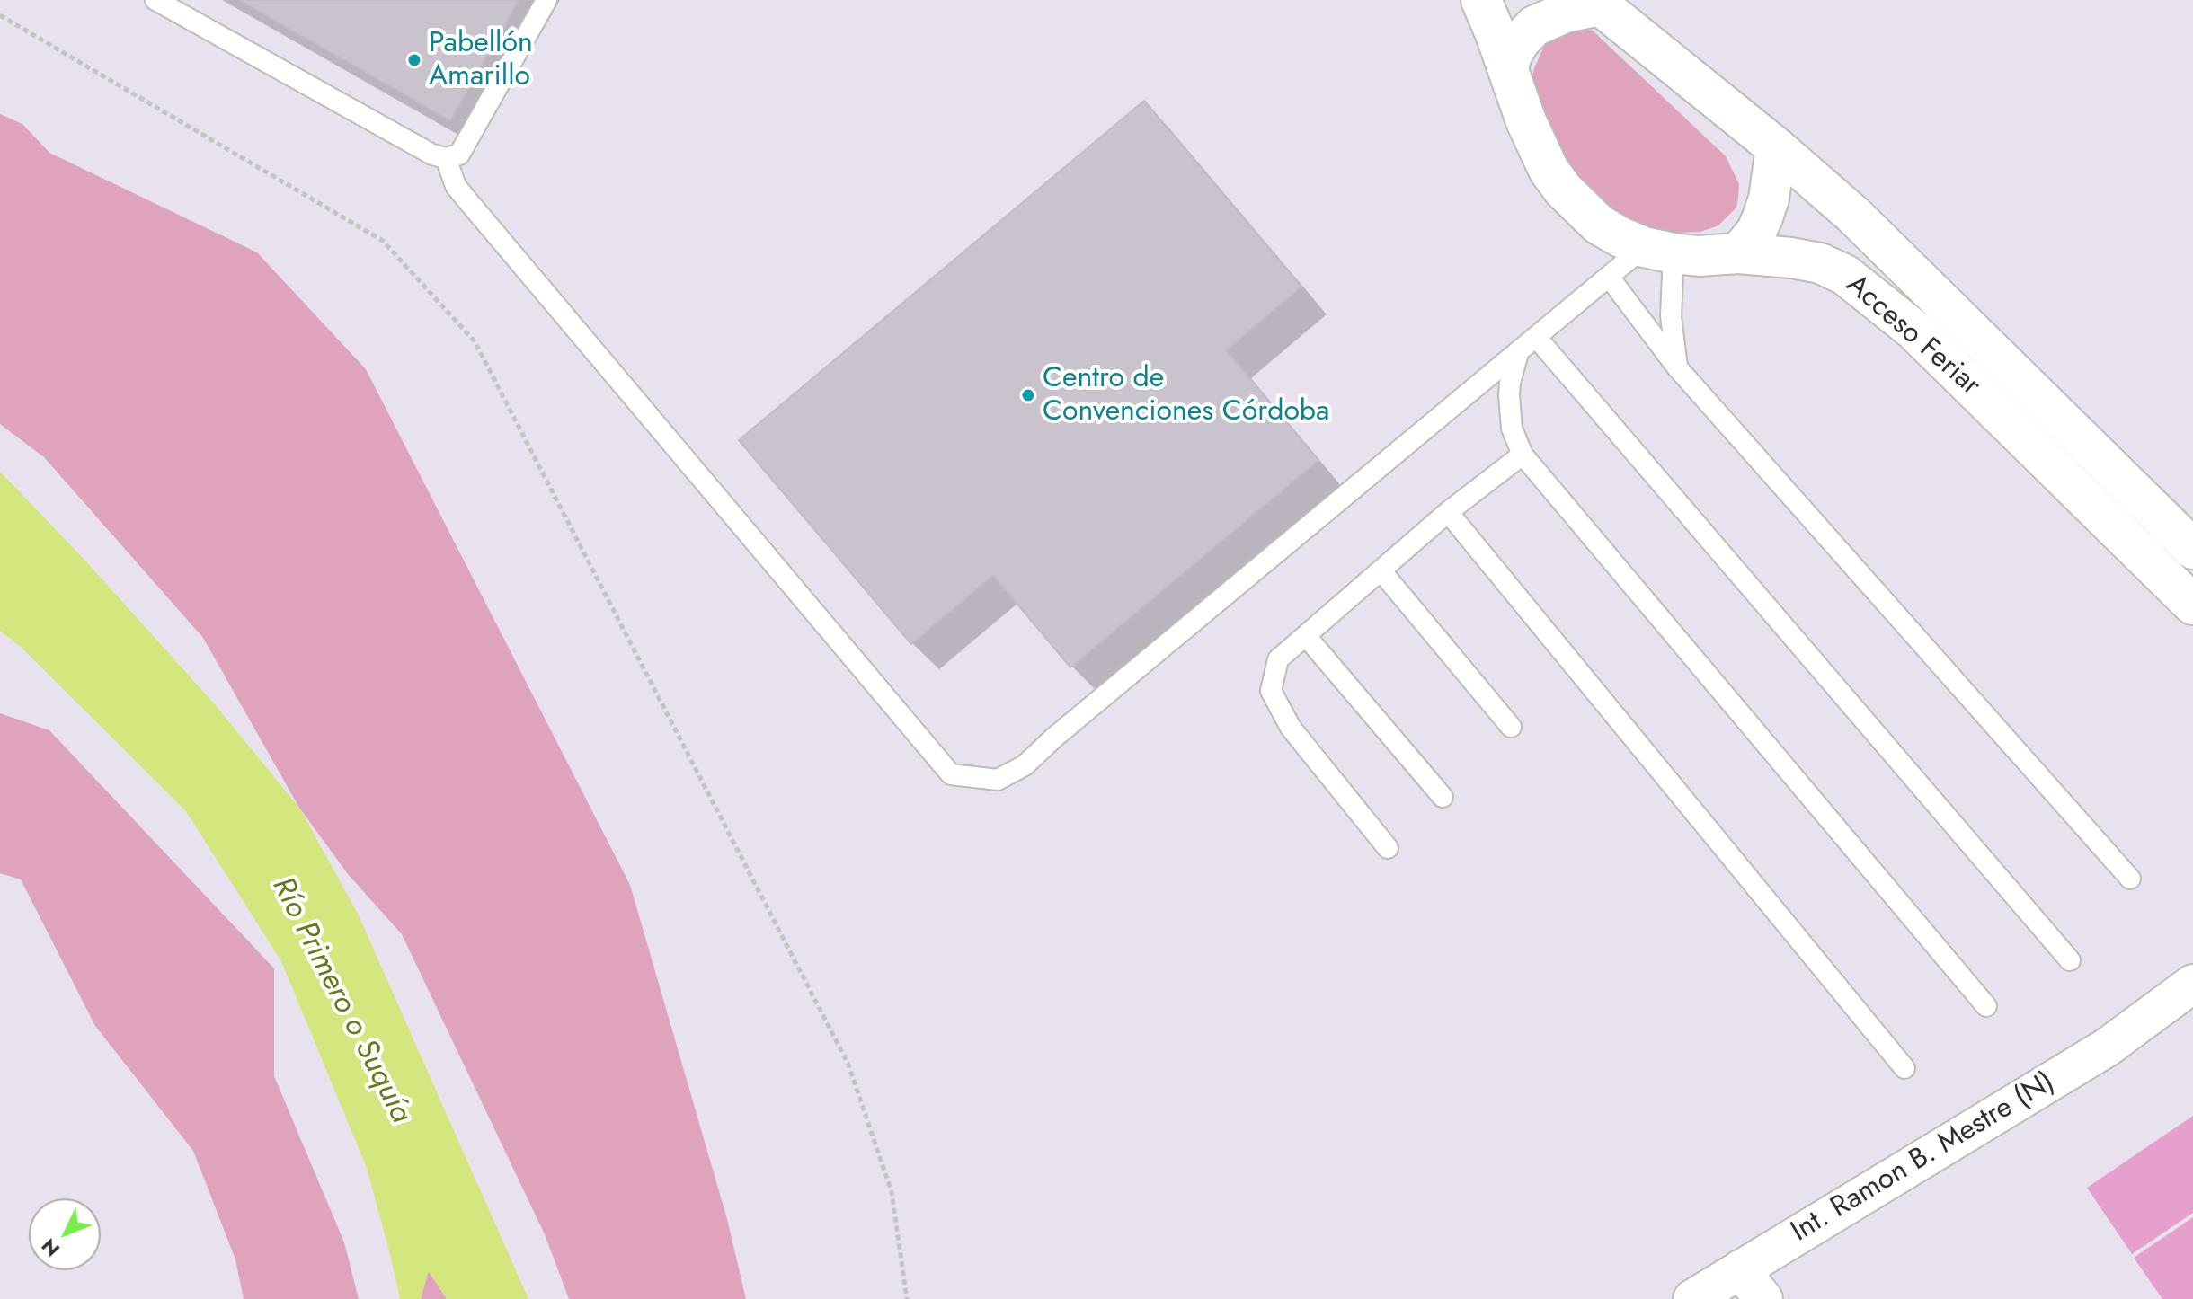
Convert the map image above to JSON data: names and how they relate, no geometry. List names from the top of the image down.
{
  "streets": {
    "main road": ["Acceso Feriar"],
    "street": ["Int. Ramon B. Mestre (N)"]
  },
  "water": ["Río Primero o Suquía"],
  "places": ["Pabellón Amarillo", "Centro de Convenciones Córdoba"],
  "north": "bottom left"
}
